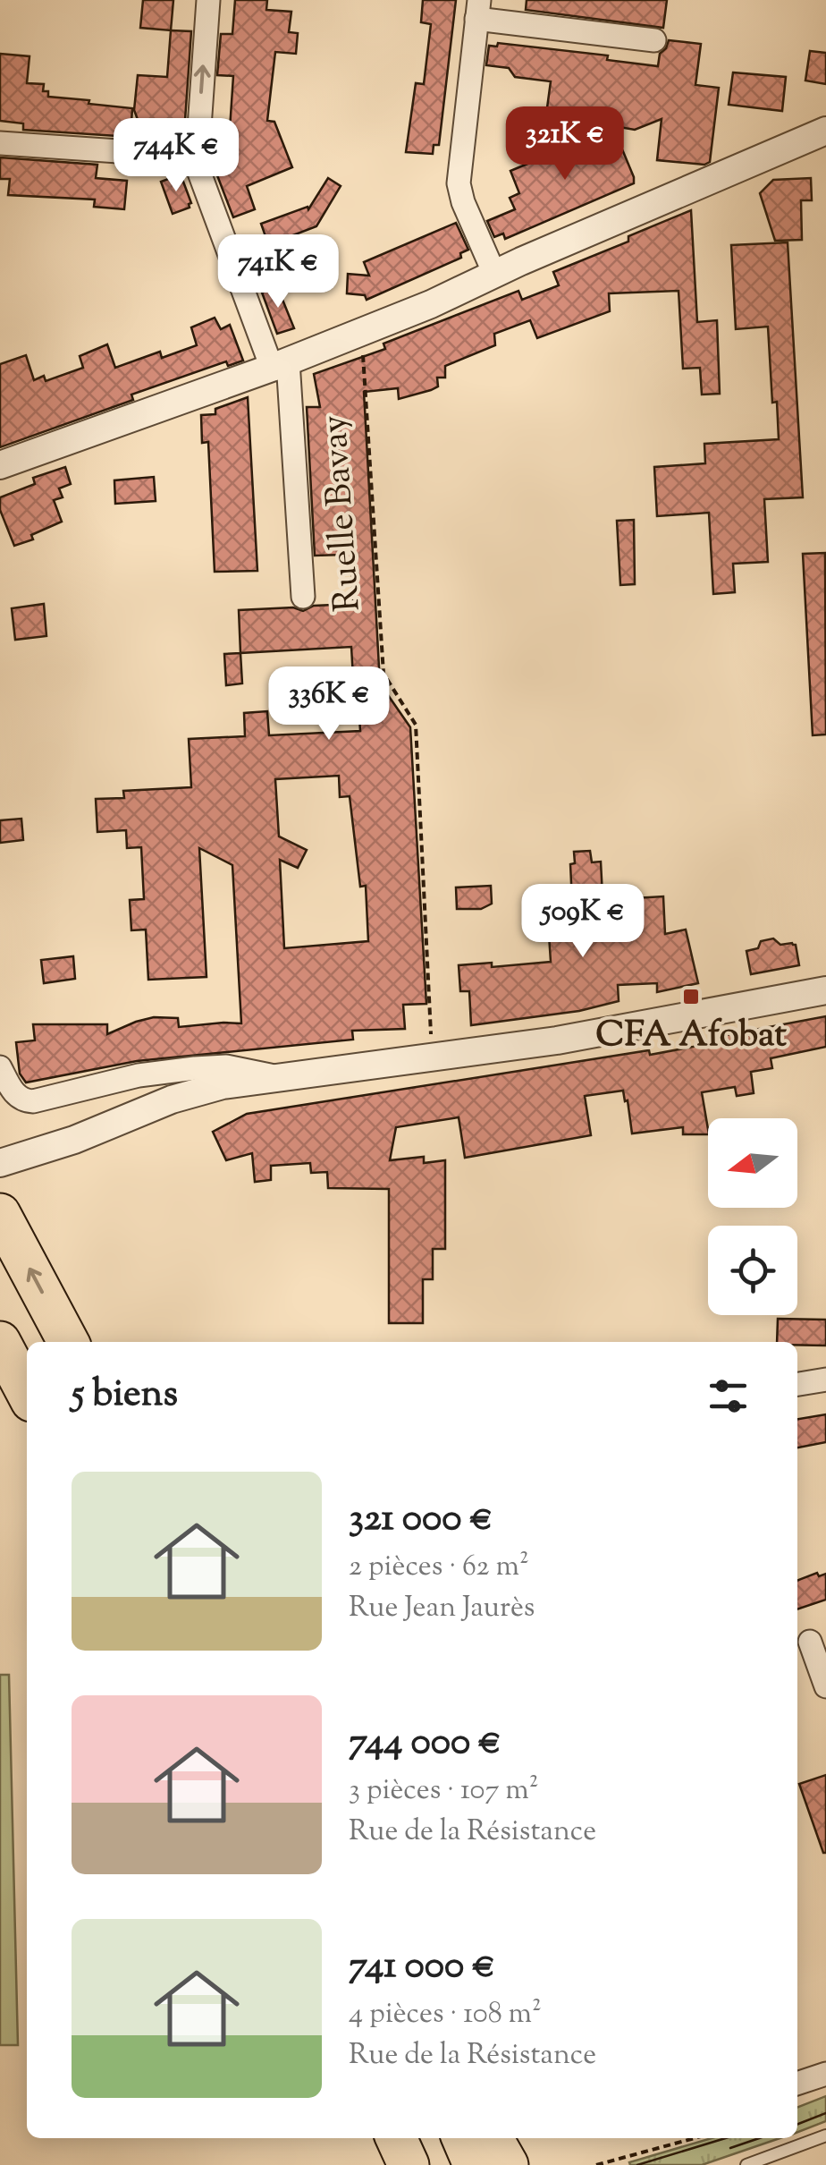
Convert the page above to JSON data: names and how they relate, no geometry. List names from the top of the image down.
{
  "streets": {
    "street": ["Ruelle Bavay"]
  },
  "places": {
    "transit": ["CFA Afobat"]
  },
  "north": "left",
  "page": {
    "price": [
      "321K €",
      "744K €",
      "741K €",
      "336K €",
      "509K €"
    ],
    "heading": "5 biens",
    "list": [
      {
        "name": "321 000 €",
        "note": "2 pièces · 62 m² · Rue Jean Jaurès"
      },
      {
        "name": "744 000 €",
        "note": "3 pièces · 107 m² · Rue de la Résistance"
      },
      {
        "name": "741 000 €",
        "note": "4 pièces · 108 m² · Rue de la Résistance"
      }
    ]
  }
}
